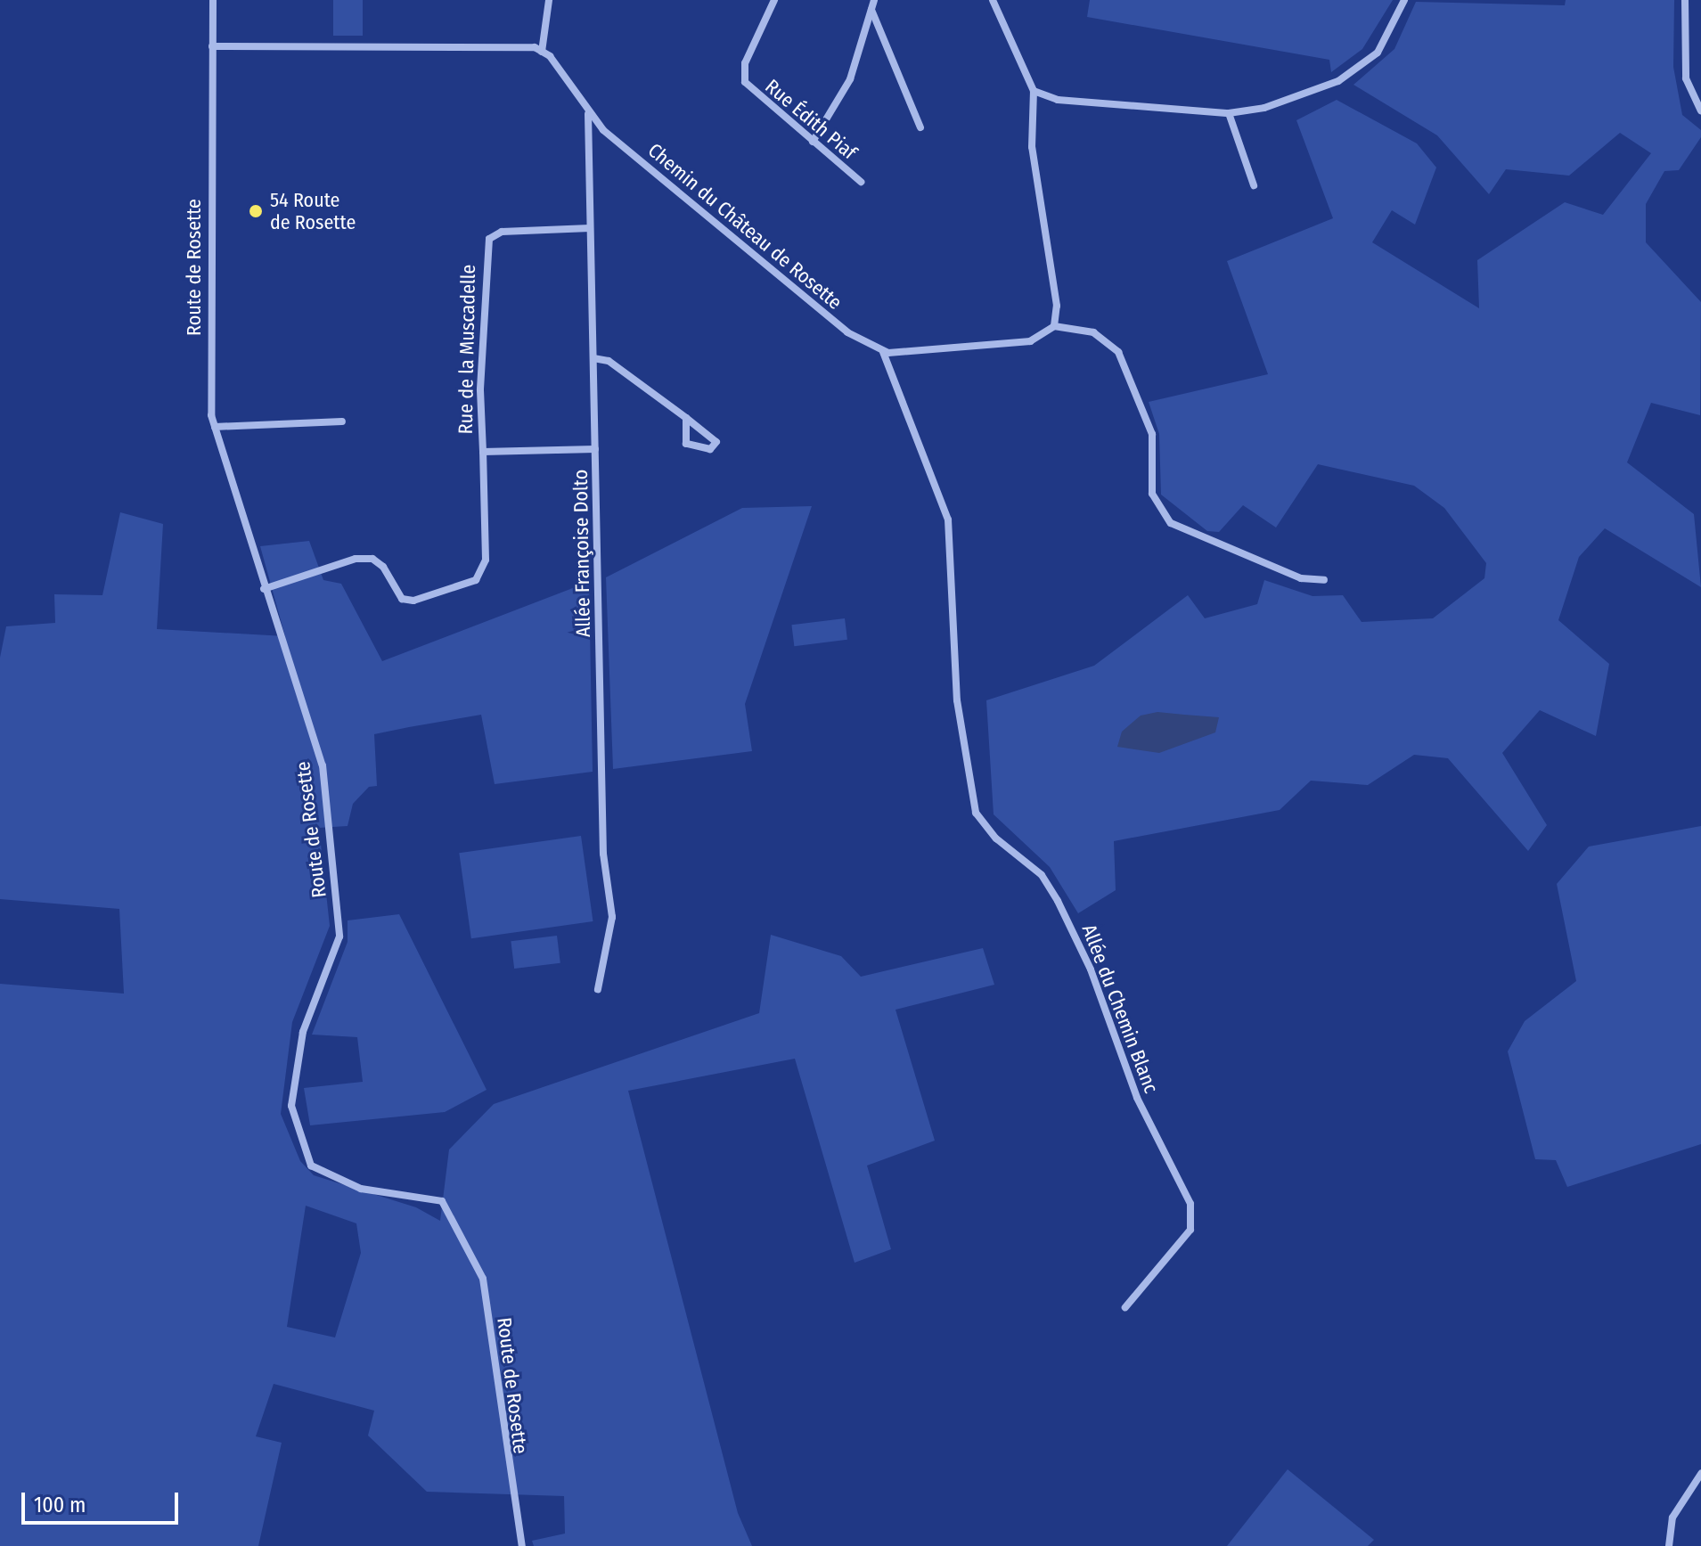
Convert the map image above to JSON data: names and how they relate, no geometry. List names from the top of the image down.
{
  "streets": {
    "street": [
      "Rue Édith Piaf",
      "Chemin du Château de Rosette",
      "Route de Rosette",
      "Rue de la Muscadelle",
      "Allée Françoise Dolto",
      "Allée du Chemin Blanc"
    ]
  },
  "crossings": [
    ["Chemin du Château de Rosette", "Allée Françoise Dolto"],
    ["Chemin du Château de Rosette", "Allée du Chemin Blanc"],
    ["Rue de la Muscadelle", "Allée Françoise Dolto"]
  ],
  "places": ["54 Route de Rosette"],
  "scale_bar": "100 m"
}
